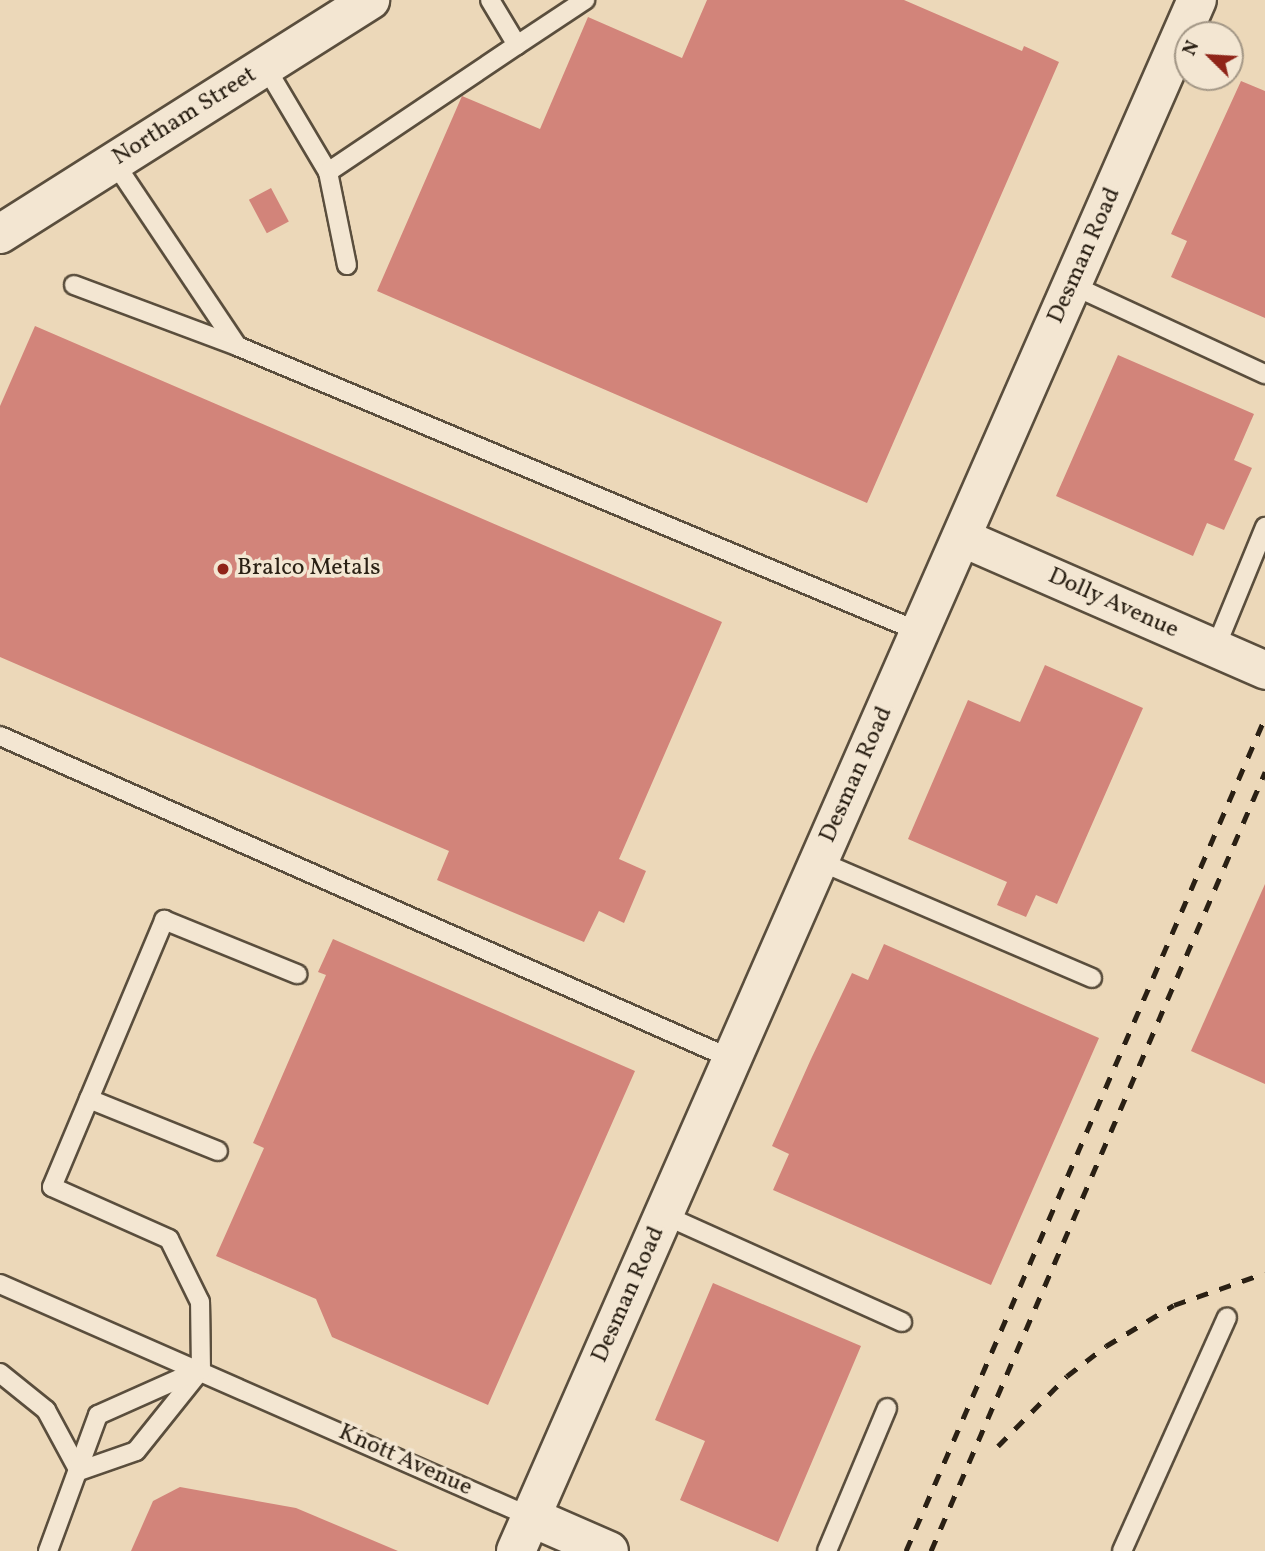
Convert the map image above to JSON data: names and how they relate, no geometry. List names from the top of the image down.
{
  "streets": {
    "street": [
      "Northam Street",
      "Desman Road",
      "Dolly Avenue",
      "Knott Avenue"
    ]
  },
  "crossings": [
    ["Desman Road", "Dolly Avenue"],
    ["Desman Road", "Knott Avenue"]
  ],
  "places": ["Bralco Metals"],
  "north": "top left"
}
